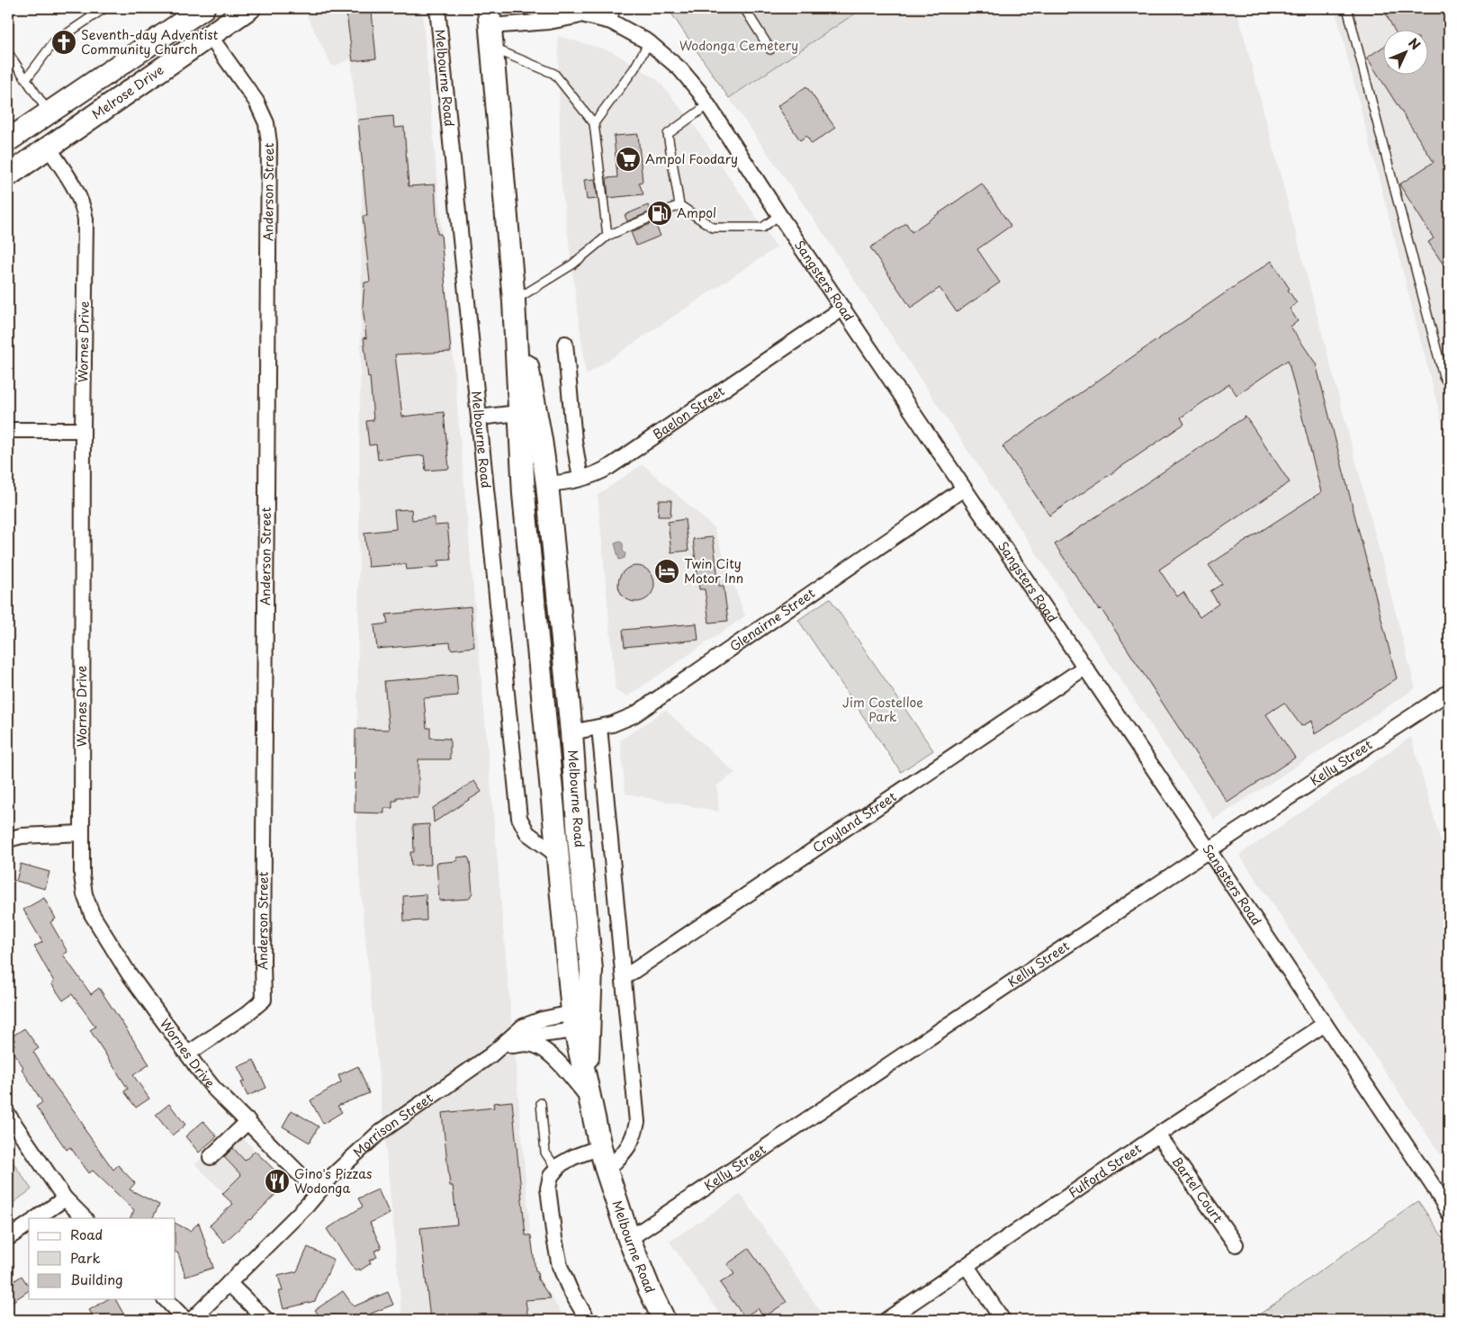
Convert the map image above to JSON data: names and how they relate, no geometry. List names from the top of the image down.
{
  "streets": {
    "main road": ["Melbourne Road", "Melrose Drive", "Baelon Street"],
    "street": [
      "Anderson Street",
      "Sangsters Road",
      "Wornes Drive",
      "Glenairne Street",
      "Kelly Street",
      "Croyland Street",
      "Morrison Street",
      "Fulford Street",
      "Bartel Court"
    ]
  },
  "crossings": [
    ["Melbourne Road", "Sangsters Road"],
    ["Melbourne Road", "Baelon Street"],
    ["Melbourne Road", "Glenairne Street"],
    ["Melbourne Road", "Kelly Street"],
    ["Melbourne Road", "Morrison Street"],
    ["Melrose Drive", "Anderson Street"],
    ["Melrose Drive", "Wornes Drive"],
    ["Anderson Street", "Wornes Drive"],
    ["Sangsters Road", "Baelon Street"],
    ["Sangsters Road", "Glenairne Street"],
    ["Sangsters Road", "Kelly Street"],
    ["Sangsters Road", "Croyland Street"],
    ["Sangsters Road", "Fulford Street"],
    ["Wornes Drive", "Morrison Street"],
    ["Fulford Street", "Bartel Court"]
  ],
  "parks": ["Wodonga Cemetery", "Jim Costelloe Park"],
  "places": {
    "church": ["Seventh-day Adventist Community Church"],
    "supermarket": ["Ampol Foodary"],
    "fuel station": ["Ampol"],
    "hotel": ["Twin City Motor Inn"],
    "restaurant": ["Gino's Pizzas Wodonga"]
  },
  "legend": ["Road", "Park", "Building"],
  "north": "top right"
}
